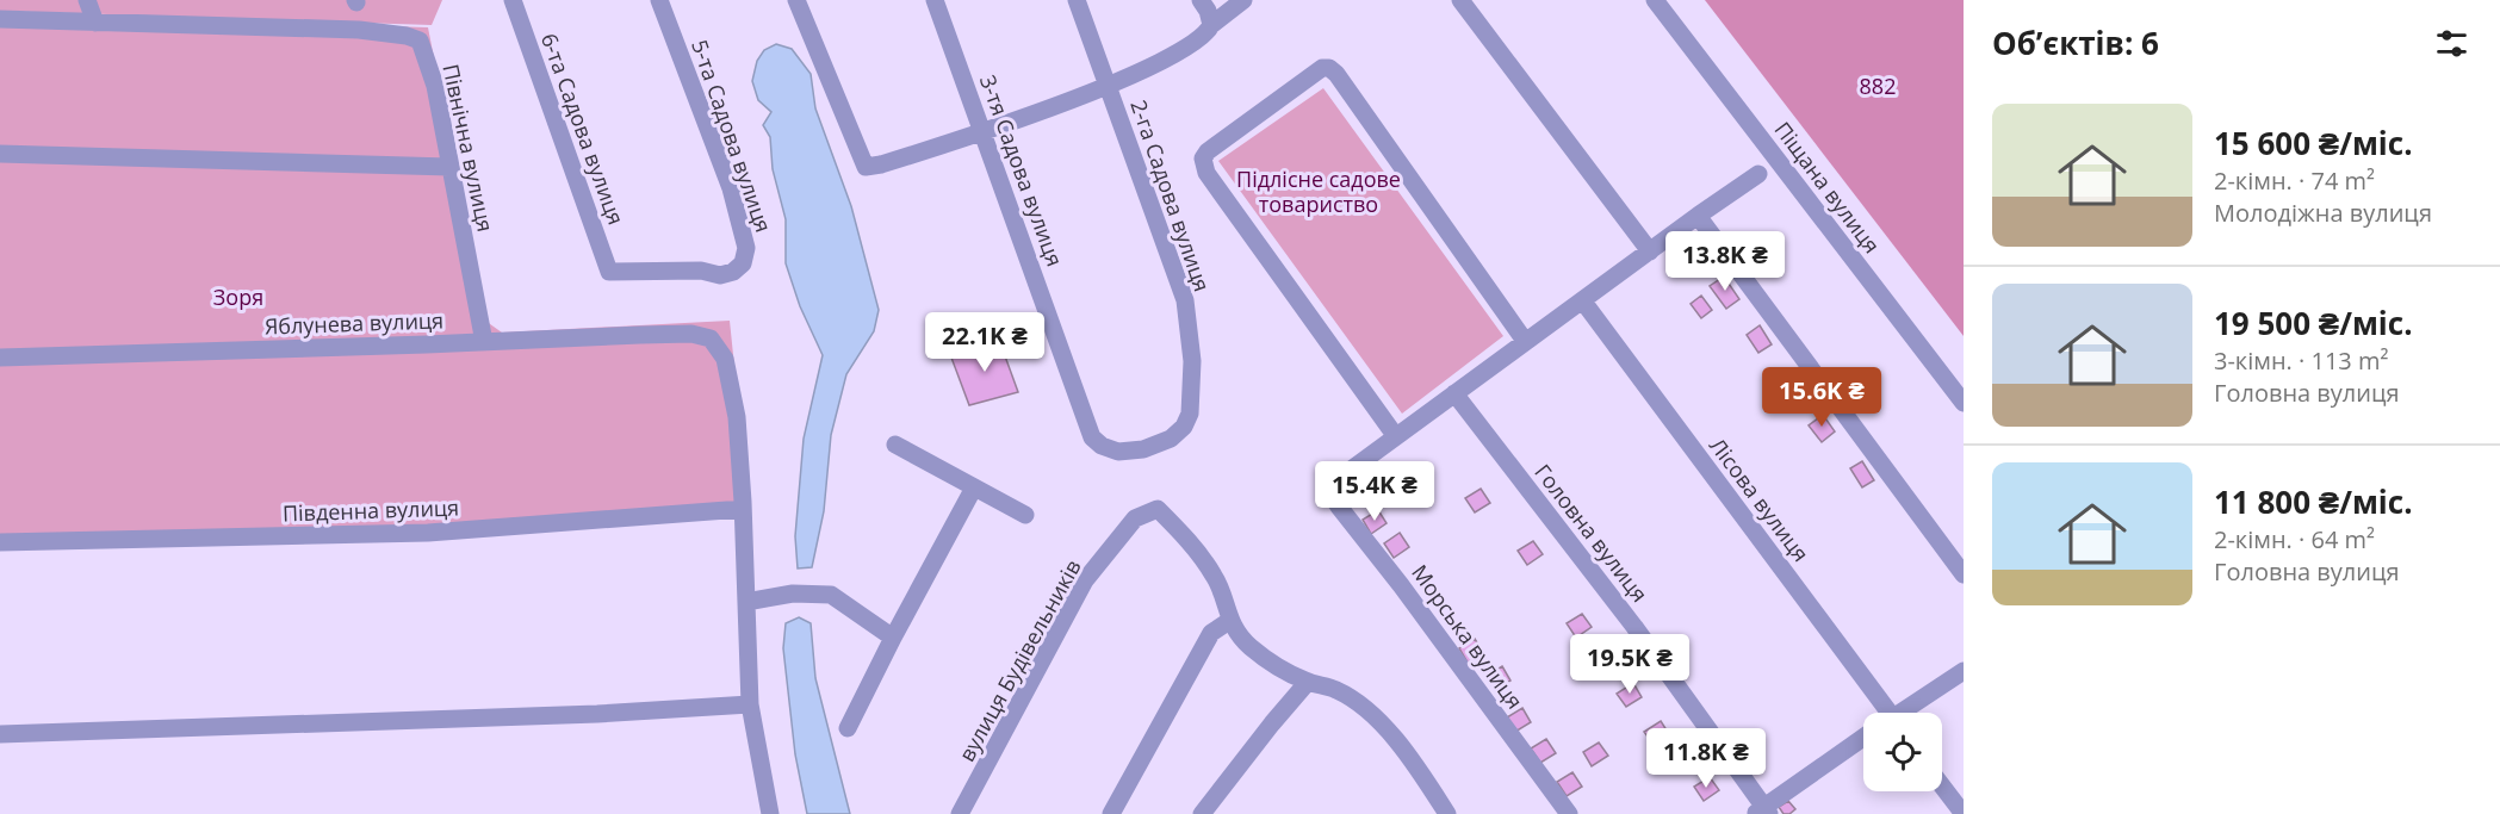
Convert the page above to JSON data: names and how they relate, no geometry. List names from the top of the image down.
{
  "streets": {
    "street": [
      "6-та Садова вулиця",
      "5-та Садова вулиця",
      "Північна вулиця",
      "3-тя Садова вулиця",
      "Піщана вулиця",
      "2-га Садова вулиця",
      "Яблунева вулиця",
      "Лісова вулиця",
      "Південна вулиця",
      "Головна вулиця",
      "Морська вулиця",
      "вулиця Будівельників"
    ]
  },
  "crossings": [
    ["6-та Садова вулиця", "5-та Садова вулиця"],
    ["Північна вулиця", "Яблунева вулиця"],
    ["3-тя Садова вулиця", "2-га Садова вулиця"],
    ["Яблунева вулиця", "Південна вулиця"]
  ],
  "parks": ["882", "Підлісне садове товариство", "Зоря"],
  "page": {
    "heading": "Об’єктів: 6",
    "list": [
      {
        "name": "15 600 ₴/міс.",
        "note": "2-кімн. · 74 m² · Молодіжна вулиця"
      },
      {
        "name": "19 500 ₴/міс.",
        "note": "3-кімн. · 113 m² · Головна вулиця"
      },
      {
        "name": "11 800 ₴/міс.",
        "note": "2-кімн. · 64 m² · Головна вулиця"
      }
    ],
    "price": [
      "13.8K ₴",
      "22.1K ₴",
      "15.6K ₴",
      "15.4K ₴",
      "19.5K ₴",
      "11.8K ₴"
    ]
  }
}
